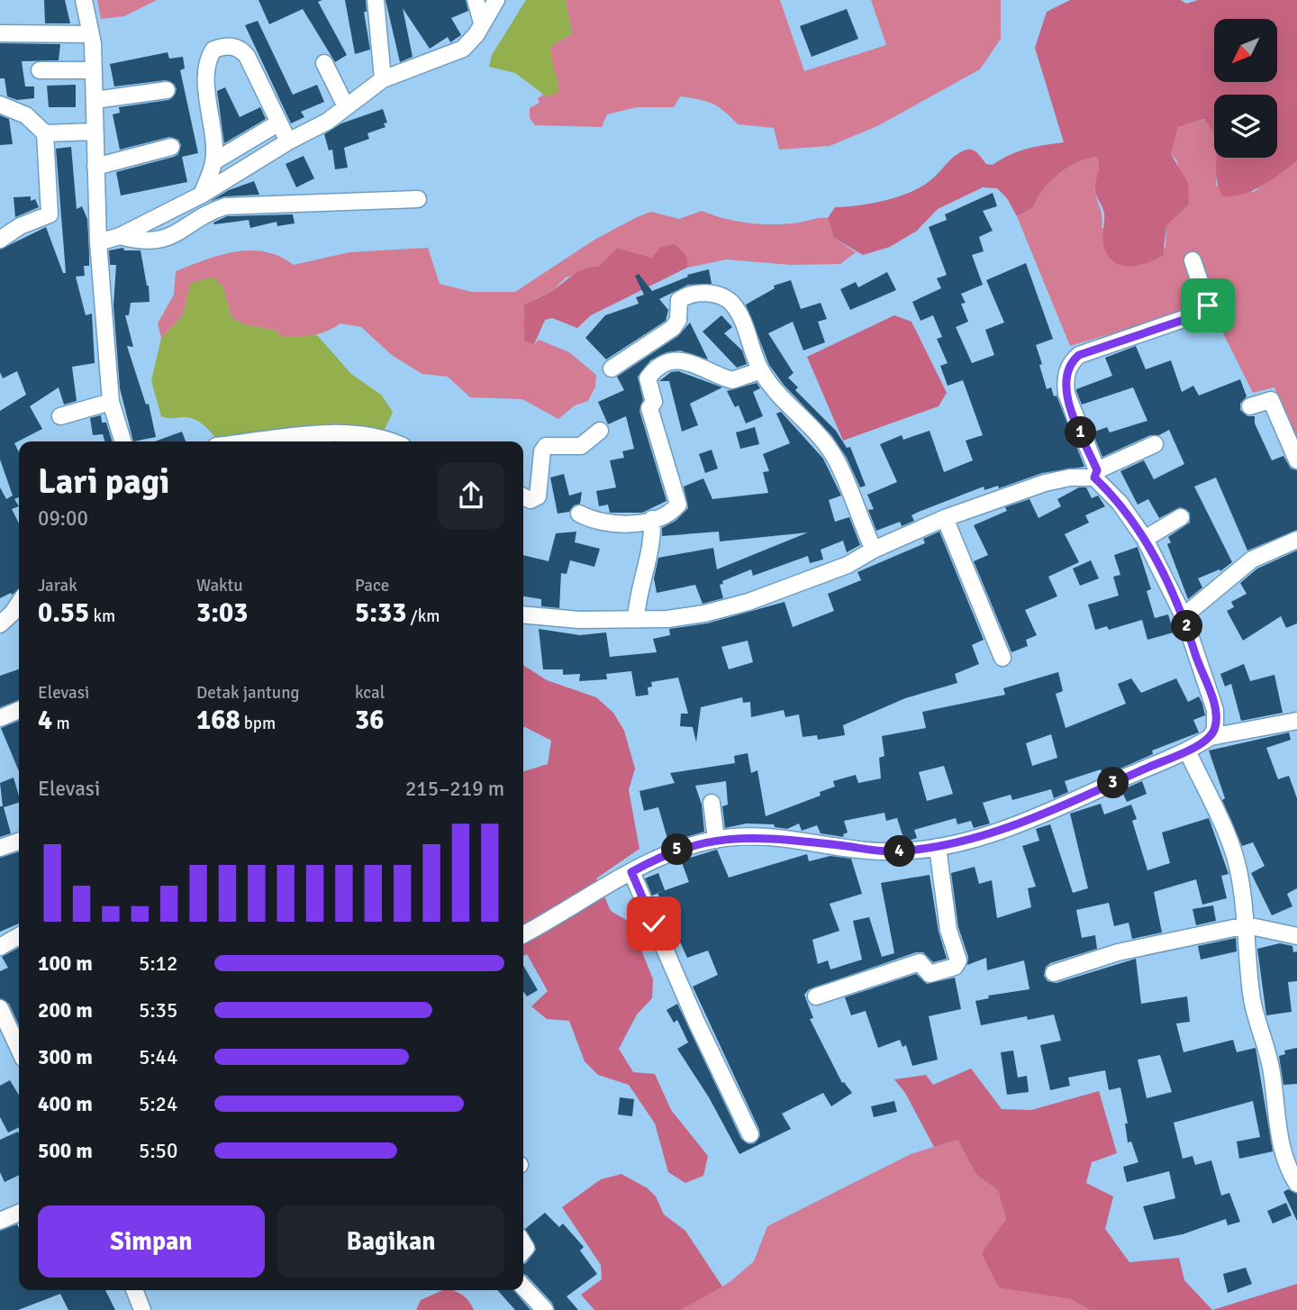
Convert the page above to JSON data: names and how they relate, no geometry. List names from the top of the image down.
{
  "north": "bottom left",
  "page": {
    "pins": [
      "1",
      "2",
      "3",
      "5",
      "4"
    ],
    "heading": ["Lari pagi", "09:00"],
    "stats": [
      ["Jarak", "0.55 km"],
      ["Waktu", "3:03"],
      ["Pace", "5:33 /km"],
      ["Elevasi", "4 m"],
      ["Detak jantung", "168 bpm"],
      ["kcal", "36"]
    ],
    "chart": ["Elevasi", "215–219 m"],
    "list": [
      {
        "name": "100 m",
        "note": "5:12"
      },
      {
        "name": "200 m",
        "note": "5:35"
      },
      {
        "name": "300 m",
        "note": "5:44"
      },
      {
        "name": "400 m",
        "note": "5:24"
      },
      {
        "name": "500 m",
        "note": "5:50"
      }
    ],
    "buttons": ["Simpan", "Bagikan"]
  }
}
